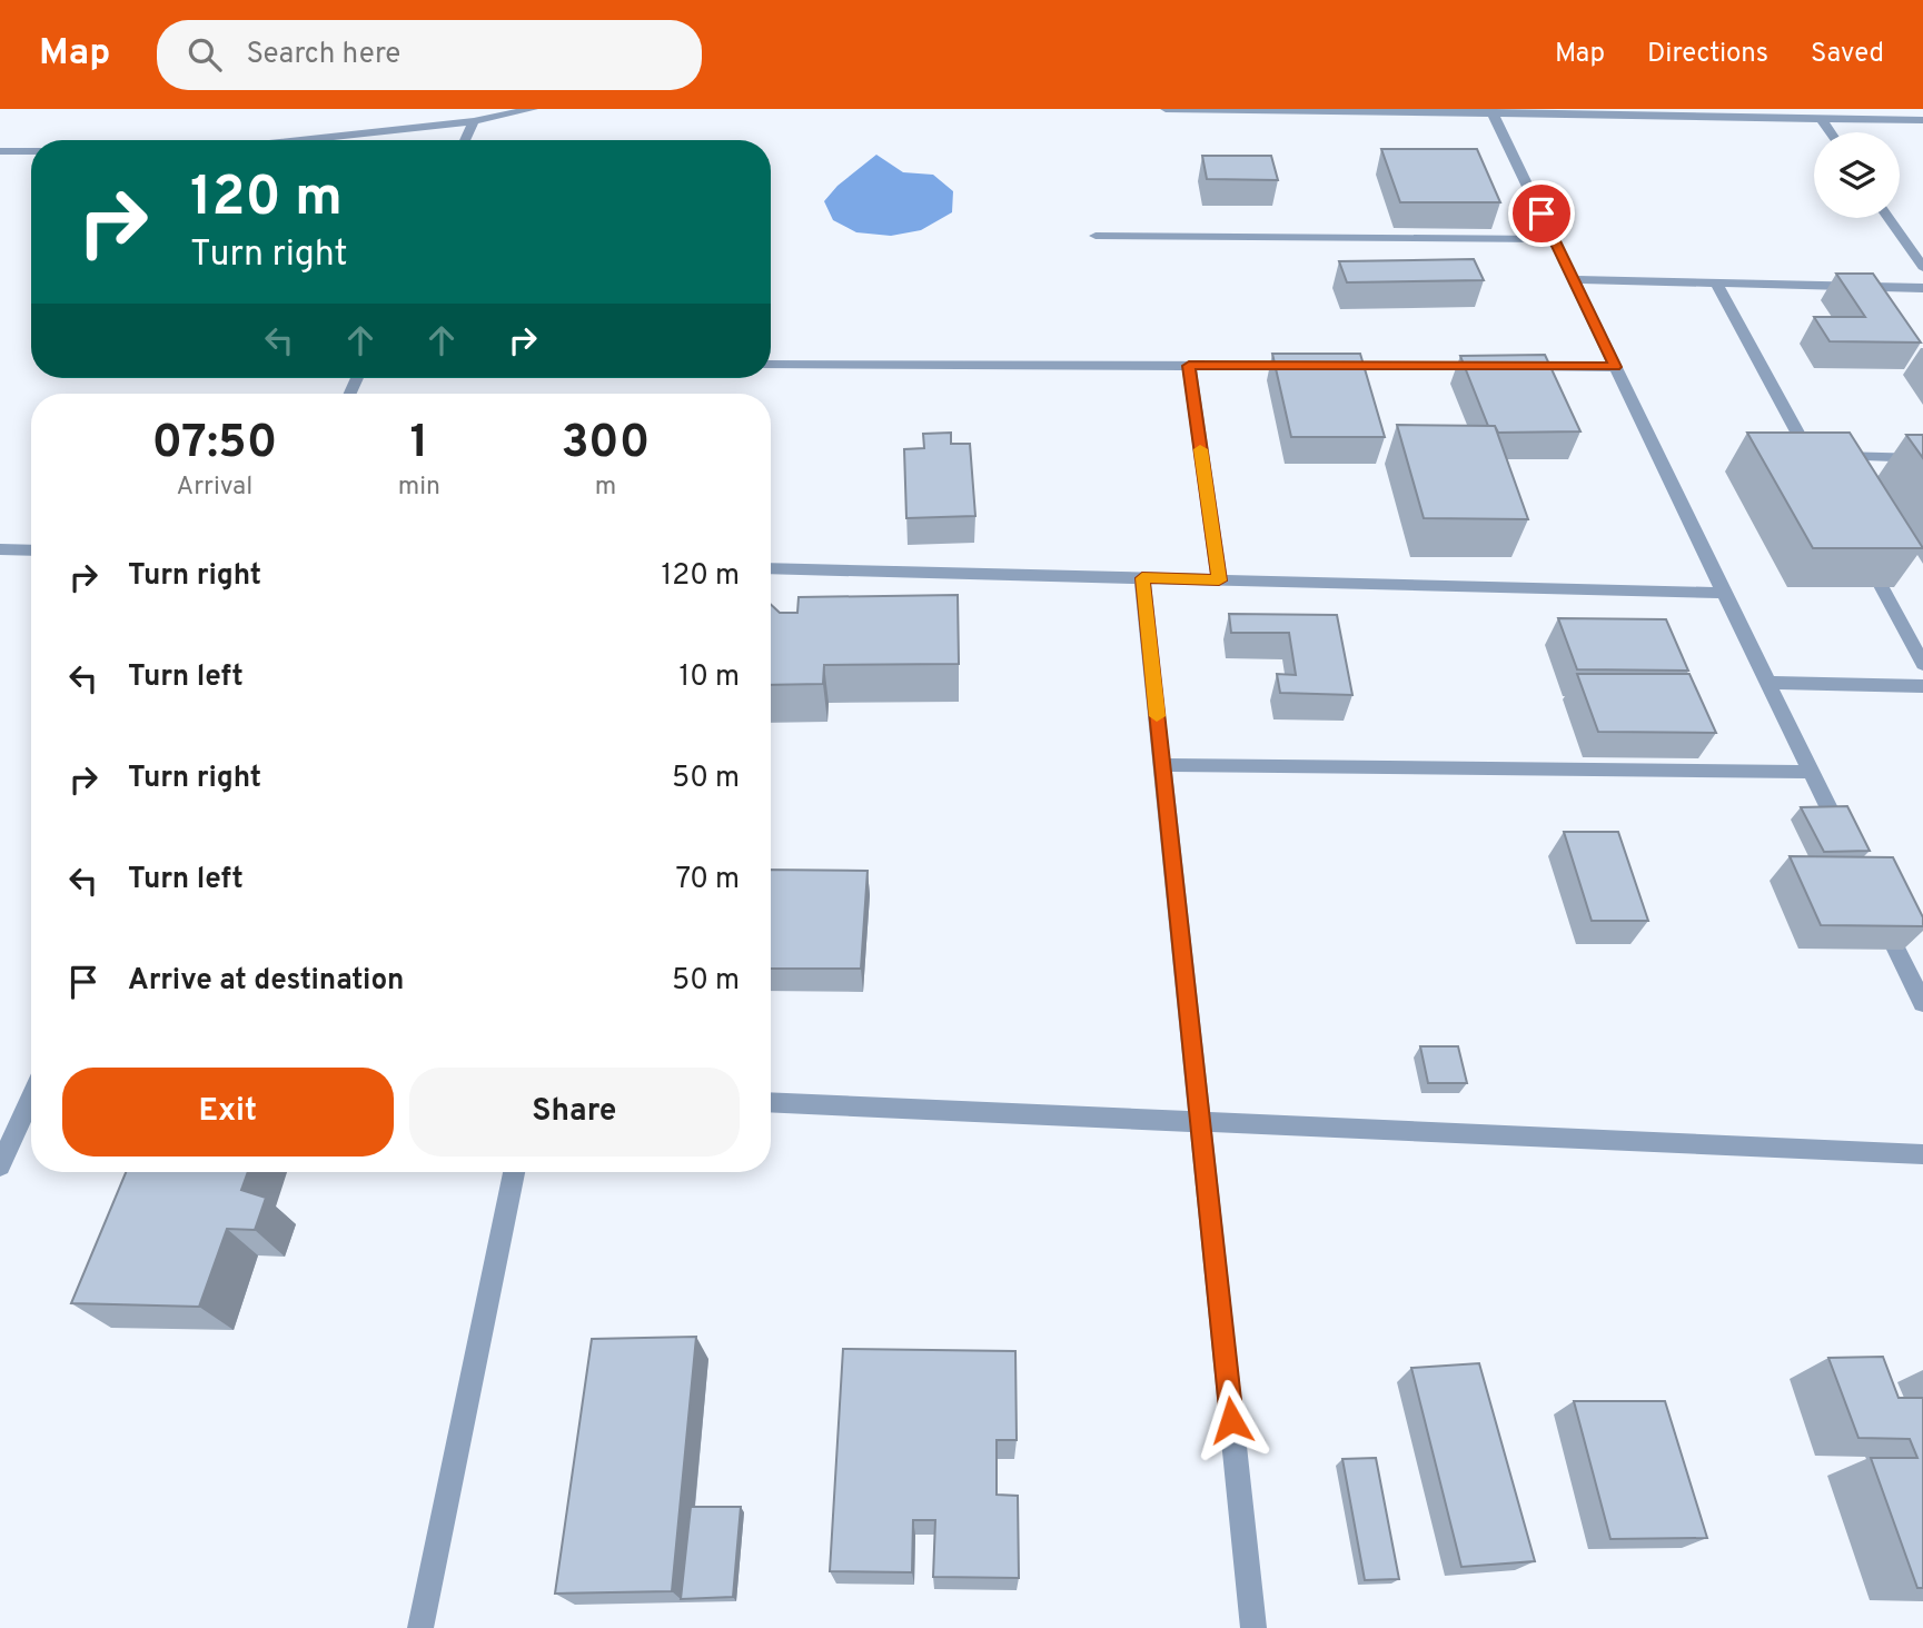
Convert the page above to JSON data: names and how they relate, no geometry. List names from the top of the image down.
{
  "page": {
    "header": "Map",
    "search": "Search here",
    "nav": ["Map", "Directions", "Saved"],
    "turn": ["120 m", "Turn right"],
    "eta": [
      "07:50",
      "Arrival",
      "1",
      "min",
      "300",
      "m"
    ],
    "list": [
      {
        "name": "Turn right",
        "value": "120 m"
      },
      {
        "name": "Turn left",
        "value": "10 m"
      },
      {
        "name": "Turn right",
        "value": "50 m"
      },
      {
        "name": "Turn left",
        "value": "70 m"
      },
      {
        "name": "Arrive at destination",
        "value": "50 m"
      }
    ],
    "buttons": ["Exit", "Share"]
  }
}
